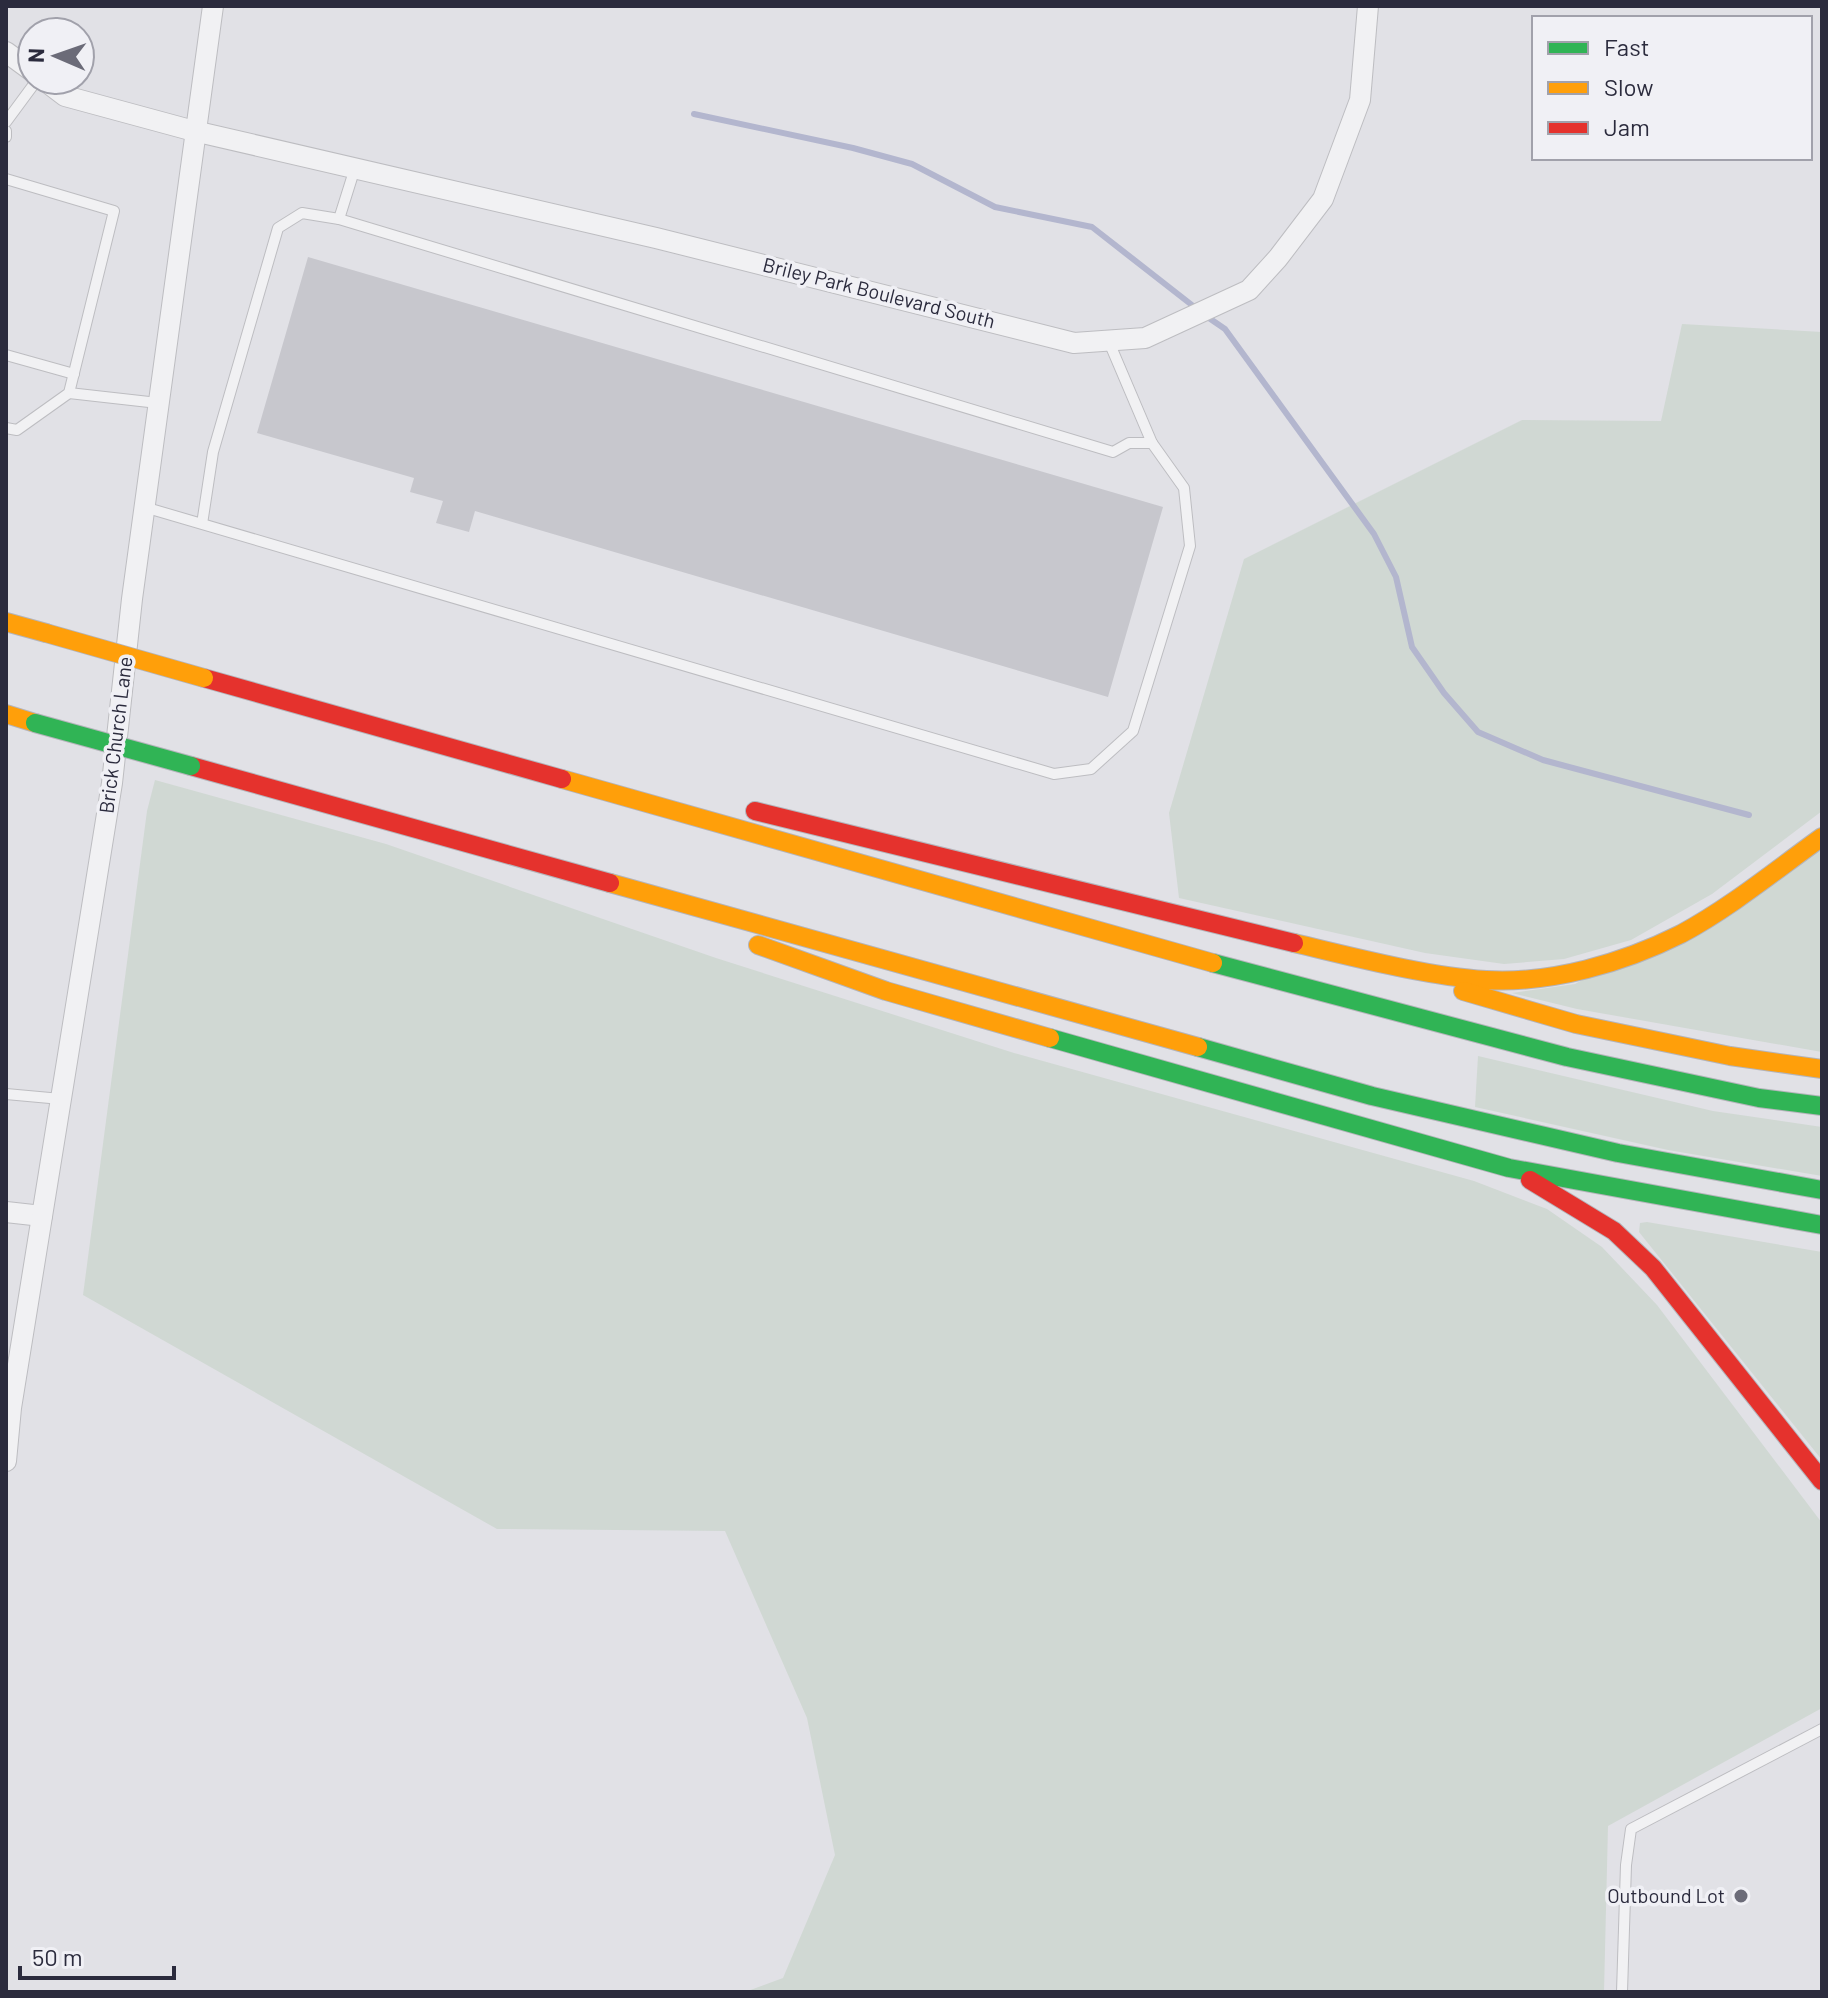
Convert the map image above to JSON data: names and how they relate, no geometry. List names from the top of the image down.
{
  "streets": {
    "street": ["Briley Park Boulevard South", "Brick Church Lane"]
  },
  "crossings": [
    ["Briley Park Boulevard South", "Brick Church Lane"]
  ],
  "places": ["Outbound Lot"],
  "legend": ["Fast", "Slow", "Jam"],
  "scale_bar": "50 m",
  "north": "left"
}
